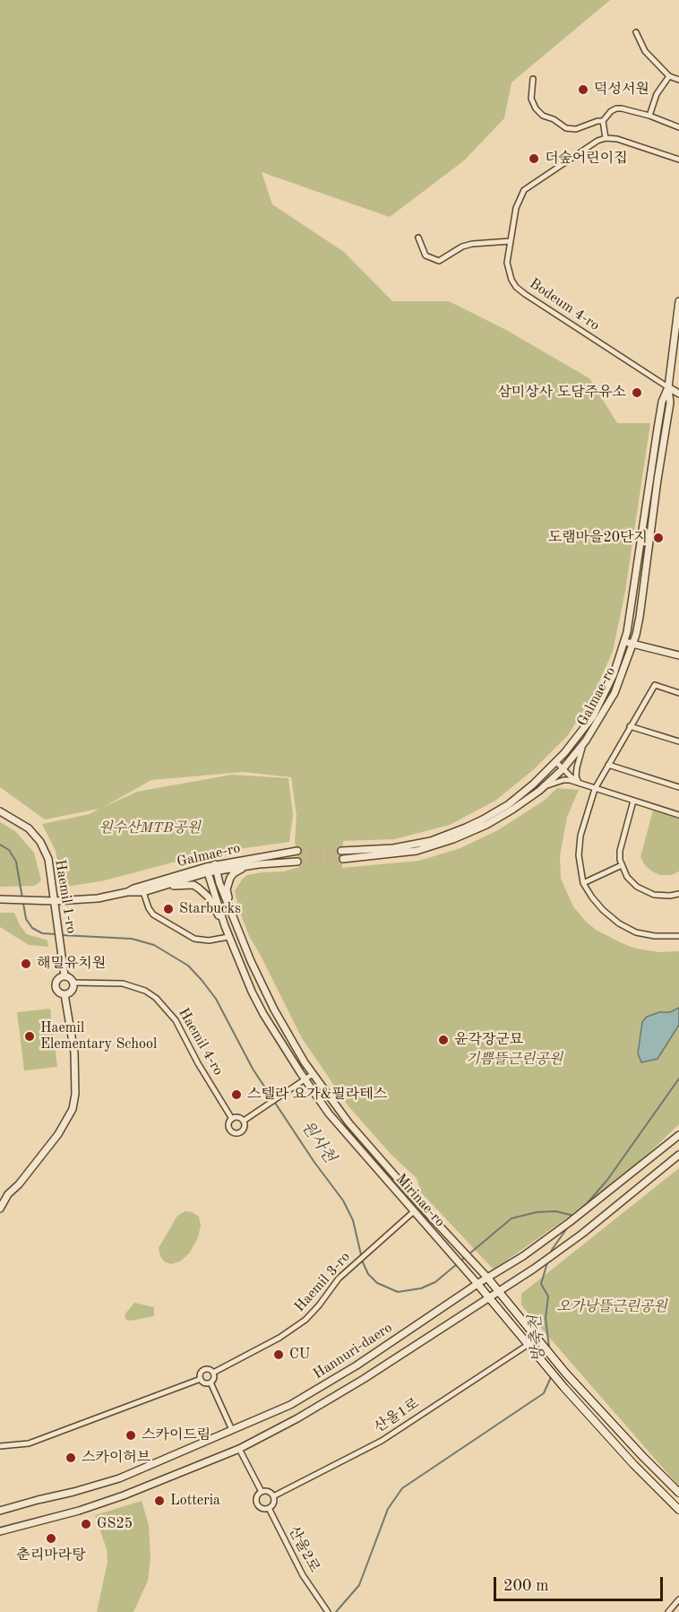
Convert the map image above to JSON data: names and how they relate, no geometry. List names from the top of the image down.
{
  "streets": {
    "main road": ["Mirinae-ro"],
    "street": [
      "Bodeum 4-ro",
      "Galmae-ro",
      "Haemil 1-ro",
      "Haemil 4-ro",
      "Haemil 3-ro",
      "Hannuri-daero",
      "산울1로",
      "산울2로"
    ]
  },
  "crossings": [
    ["Bodeum 4-ro", "Galmae-ro"],
    ["Galmae-ro", "Haemil 1-ro"],
    ["Galmae-ro", "Mirinae-ro"],
    ["Haemil 1-ro", "Haemil 4-ro"],
    ["Mirinae-ro", "Haemil 3-ro"],
    ["Mirinae-ro", "Hannuri-daero"],
    ["Mirinae-ro", "산울1로"],
    ["산울1로", "산울2로"]
  ],
  "water": ["원사천", "방축천"],
  "parks": ["원수산MTB공원", "기쁨뜰근린공원", "오가낭뜰근린공원"],
  "places": [
    "덕성서원",
    "더숲어린이집",
    "삼미상사 도담주유소",
    "도램마을20단지",
    "Starbucks",
    "해밀유치원",
    "Haemil Elementary School",
    "윤각장군묘",
    "스텔라 요가&필라테스",
    "CU",
    "스카이드림",
    "스카이허브",
    "Lotteria",
    "GS25",
    "춘리마라탕"
  ],
  "scale_bar": "200 m"
}
